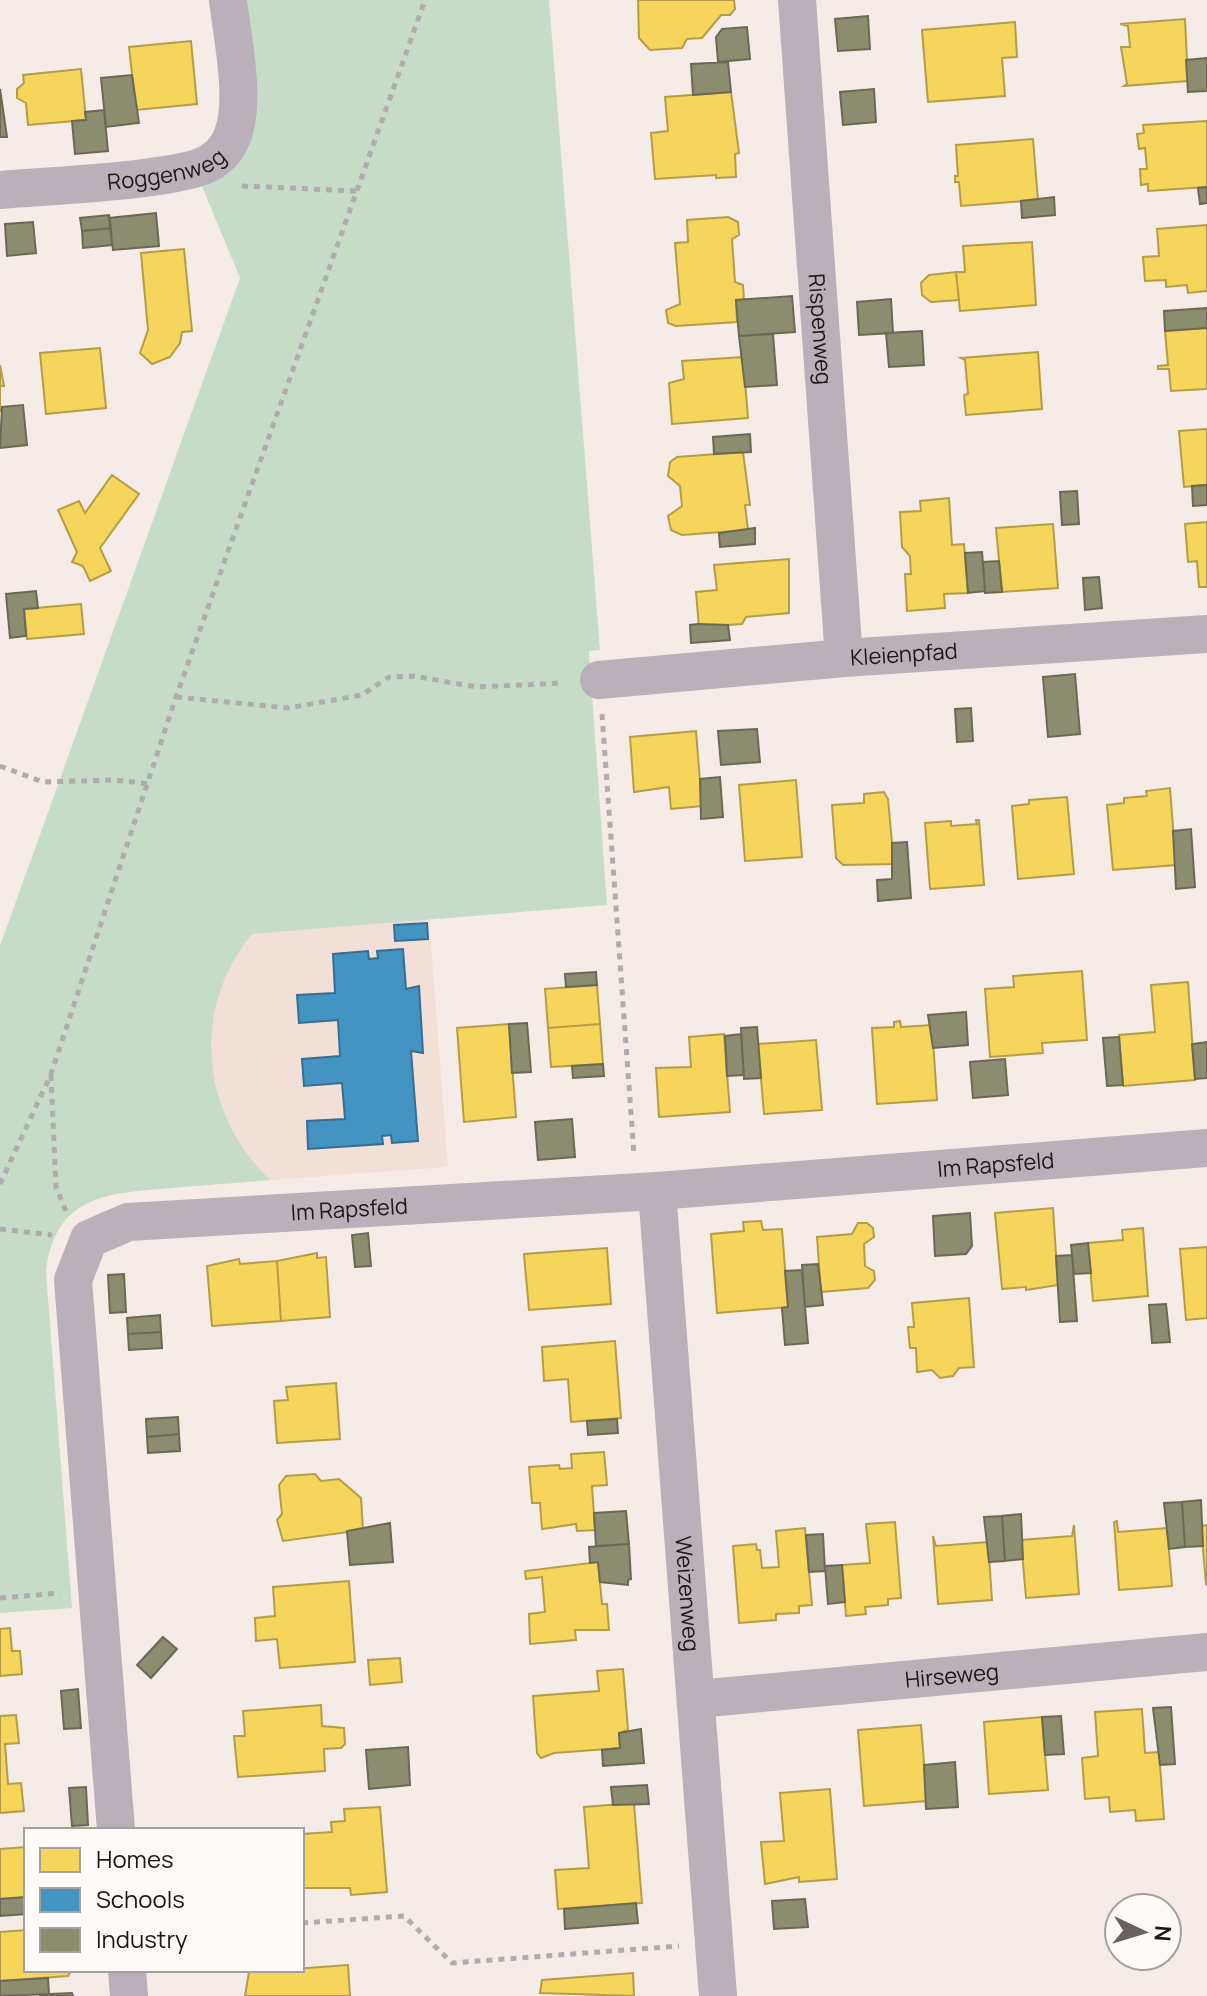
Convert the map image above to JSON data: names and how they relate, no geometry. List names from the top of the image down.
{
  "streets": {
    "street": [
      "Roggenweg",
      "Rispenweg",
      "Kleienpfad",
      "Im Rapsfeld",
      "Weizenweg",
      "Hirseweg"
    ]
  },
  "crossings": [
    ["Rispenweg", "Kleienpfad"],
    ["Im Rapsfeld", "Weizenweg"],
    ["Weizenweg", "Hirseweg"]
  ],
  "legend": ["Homes", "Schools", "Industry"],
  "north": "right"
}
